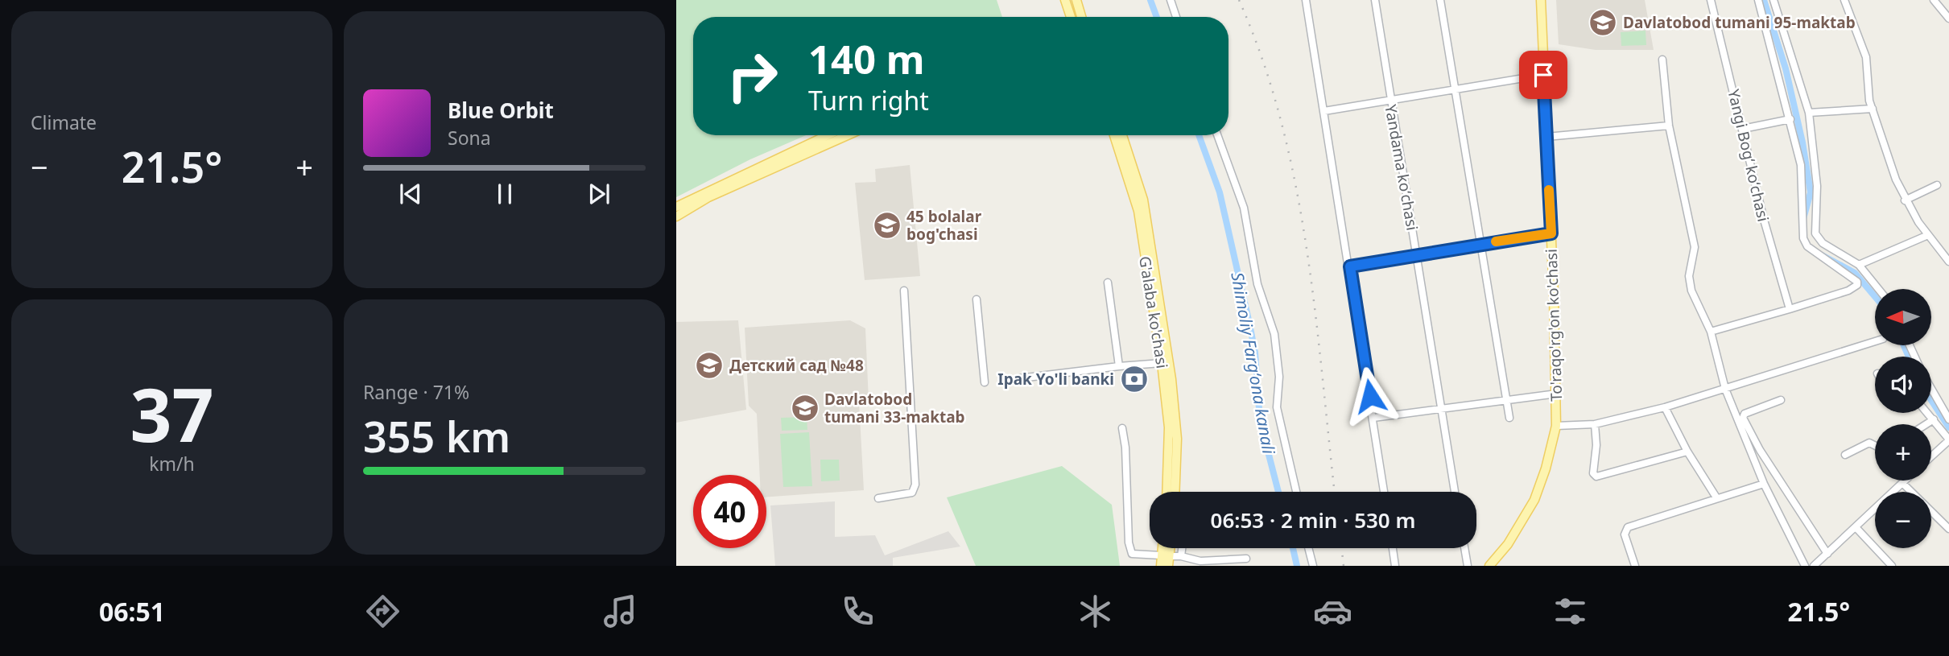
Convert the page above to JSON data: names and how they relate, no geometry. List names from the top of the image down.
{
  "streets": {
    "main road": ["G'alaba ko'chasi", "To'raqo'rg'on ko'chasi"],
    "street": ["Yangi Bogʻ koʻchasi", "Yandama koʻchasi"]
  },
  "water": ["Shimoliy Fargʻona kanali"],
  "places": {
    "school or university": [
      "Davlatobod tumani 95-maktab",
      "45 bolalar bog'chasi",
      "Детский сад №48",
      "Davlatobod tumani 33-maktab"
    ],
    "bank": ["Ipak Yo'li banki"]
  },
  "north": "left",
  "page": {
    "tile": [
      "Climate",
      ["37", "km/h"],
      ["Range · 71%", "355 km"]
    ],
    "turn": ["140 m", "Turn right"],
    "song": ["Blue Orbit", "Sona"],
    "heat": ["−", "21.5°", "+"],
    "map_buttons": ["+", "−"],
    "limit": "40",
    "trip": "06:53 · 2 min · 530 m",
    "tabs": ["06:51", "21.5°"]
  }
}
